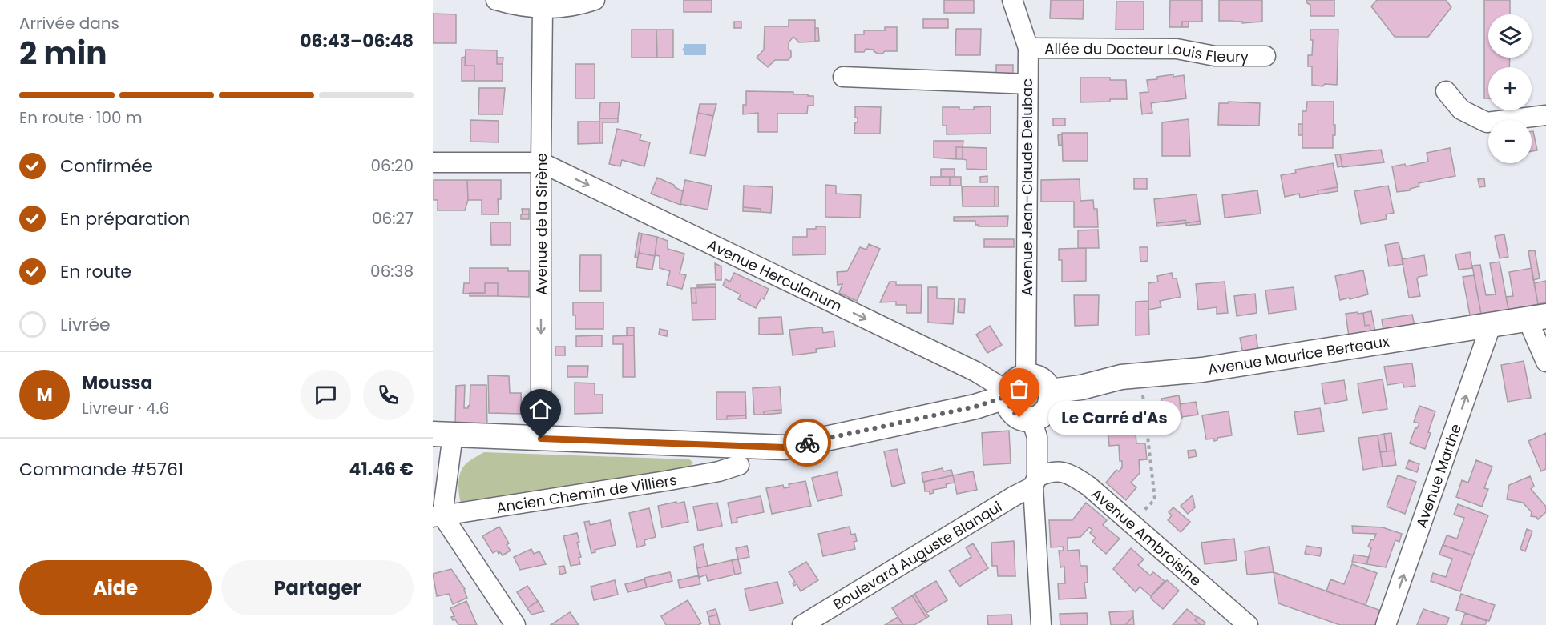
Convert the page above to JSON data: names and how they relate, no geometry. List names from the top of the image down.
{
  "streets": {
    "main road": ["Avenue Maurice Berteaux"],
    "street": [
      "Allée du Docteur Louis Fleury",
      "Avenue Jean-Claude Delubac",
      "Avenue de la Sirène",
      "Avenue Herculanum",
      "Avenue Marthe",
      "Ancien Chemin de Villiers",
      "Avenue Ambroisine",
      "Boulevard Auguste Blanqui"
    ]
  },
  "crossings": [
    ["Allée du Docteur Louis Fleury", "Avenue Jean-Claude Delubac"],
    ["Avenue Jean-Claude Delubac", "Avenue Herculanum"],
    ["Avenue Jean-Claude Delubac", "Avenue Maurice Berteaux"],
    ["Avenue de la Sirène", "Avenue Herculanum"],
    ["Avenue Herculanum", "Avenue Maurice Berteaux"],
    ["Avenue Maurice Berteaux", "Avenue Marthe"],
    ["Avenue Ambroisine", "Boulevard Auguste Blanqui"]
  ],
  "one_way": ["Avenue de la Sirène", "Avenue Herculanum", "Avenue Marthe"],
  "places": ["Le Carré d'As"],
  "page": {
    "heading": ["2 min", "Arrivée dans", "06:43–06:48"],
    "panel": [
      "Moussa",
      "Livreur · 4.6",
      "Commande #5761",
      "41.46 €"
    ],
    "map_buttons": ["+", "−"],
    "bar": "En route · 100 m",
    "list": [
      ["Confirmée", "06:20"],
      ["En préparation", "06:27"],
      ["En route", "06:38"],
      "Livrée"
    ],
    "round": "M",
    "bubble": "Le Carré d'As",
    "buttons": ["Aide", "Partager"]
  }
}
